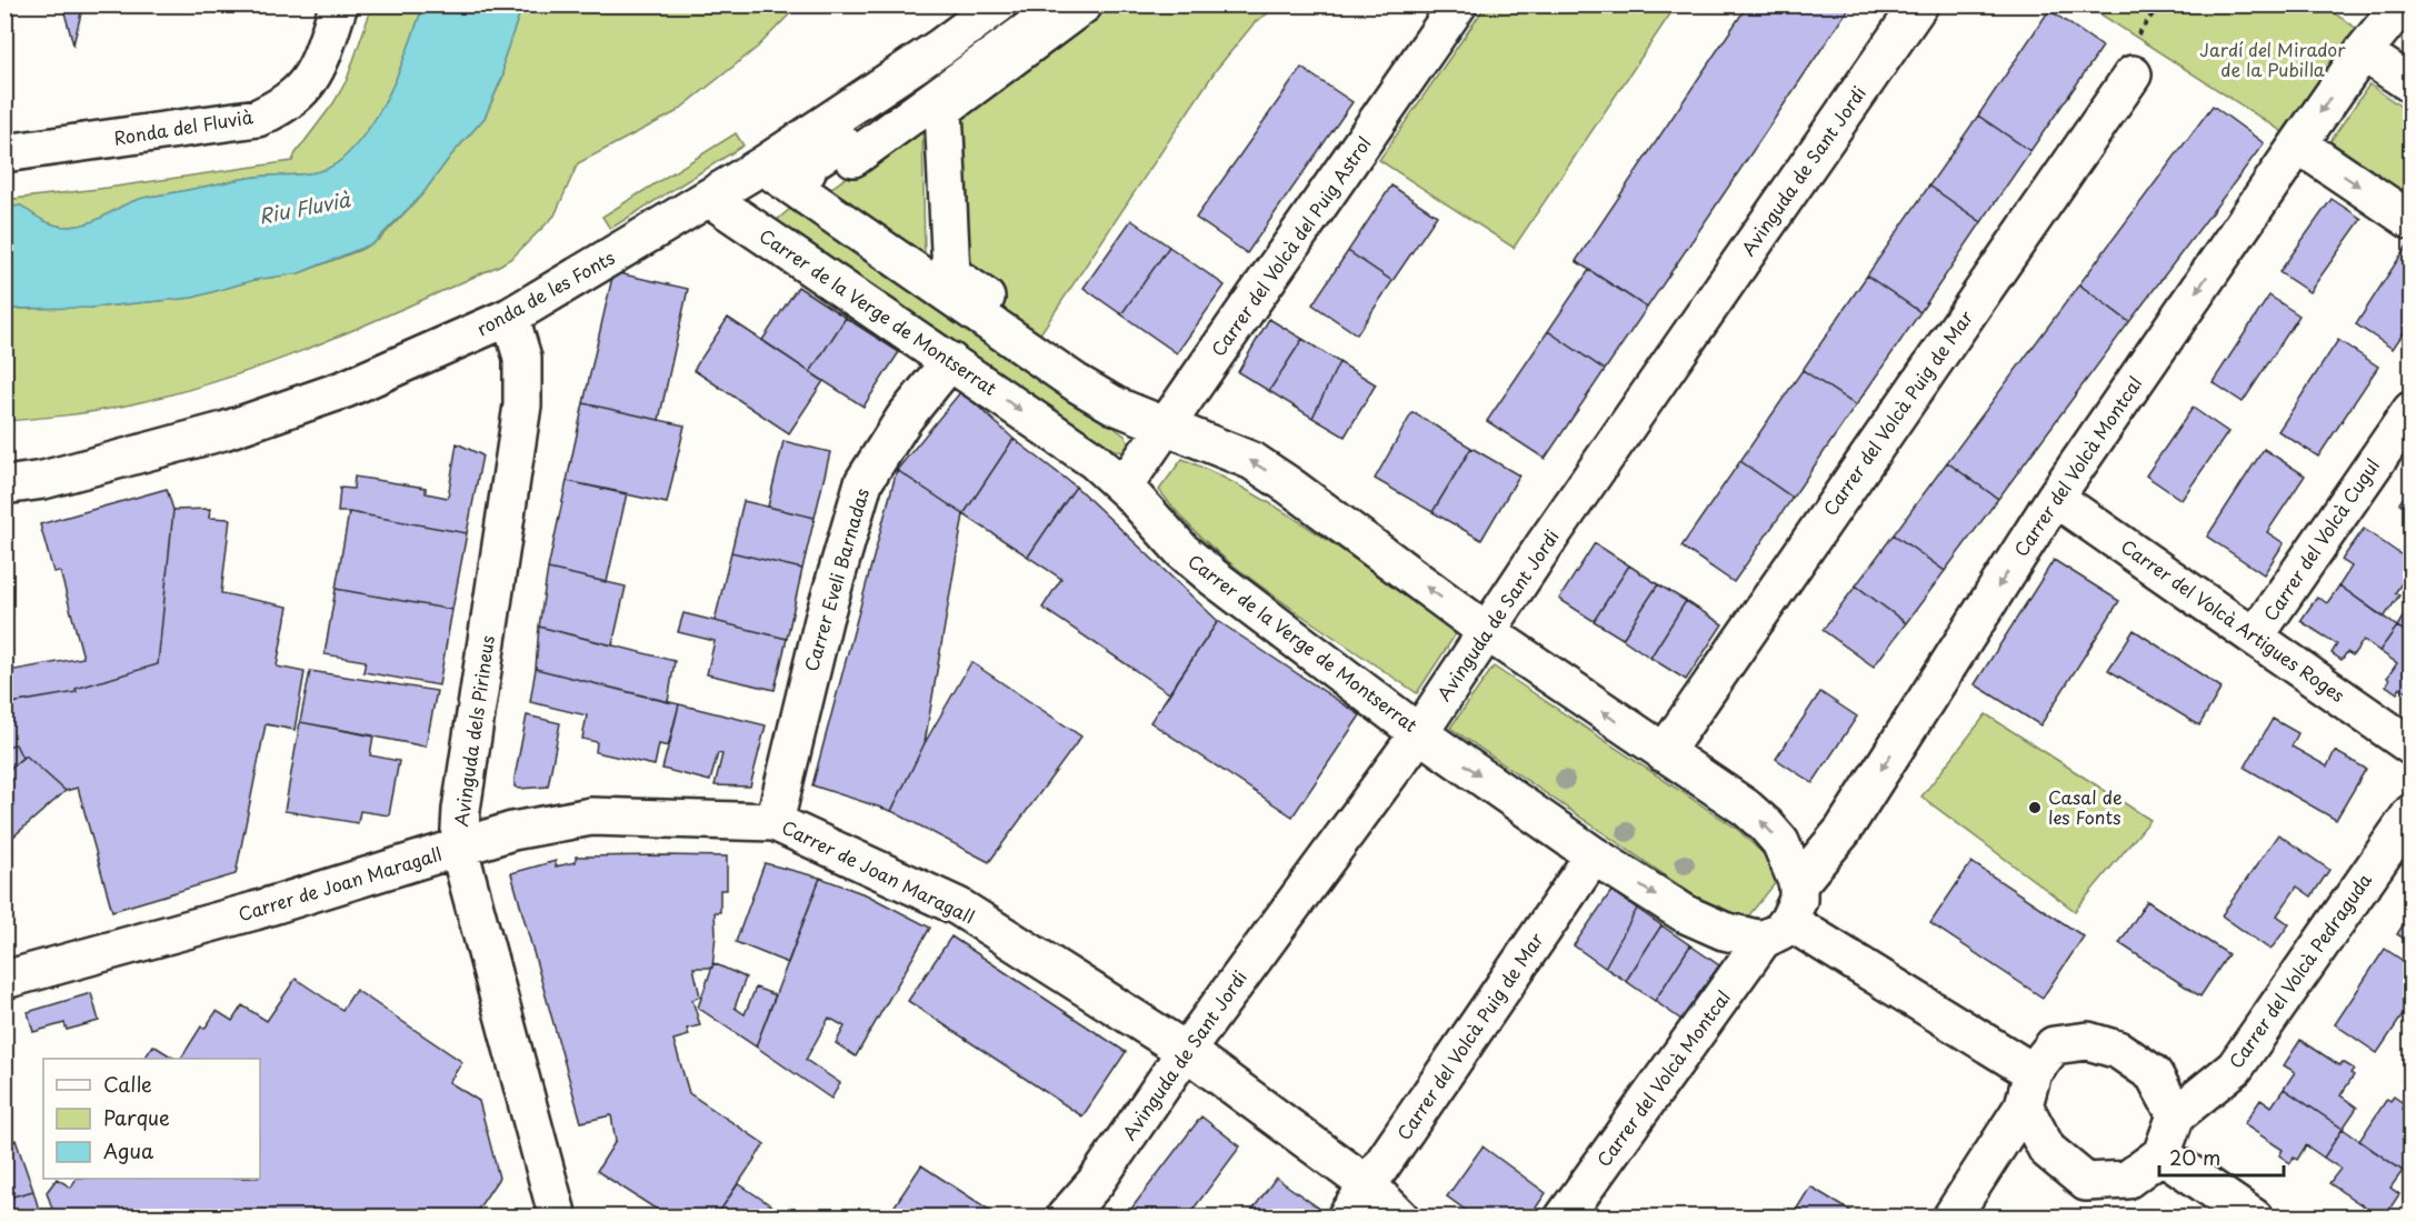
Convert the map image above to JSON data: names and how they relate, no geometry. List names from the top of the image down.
{
  "streets": {
    "street": [
      "Ronda del Fluvià",
      "Avinguda de Sant Jordi",
      "Carrer del Volcà del Puig Astrol",
      "ronda de les Fonts",
      "Carrer de la Verge de Montserrat",
      "Carrer del Volcà Puig de Mar",
      "Carrer del Volcà Montcal",
      "Carrer del Volcà Cugul",
      "Carrer Eveli Barnadas",
      "Carrer del Volcà Artigues Roges",
      "Avinguda dels Pirineus",
      "Carrer de Joan Maragall",
      "Carrer del Volcà Pedraguda"
    ]
  },
  "crossings": [
    ["Avinguda de Sant Jordi", "Carrer de la Verge de Montserrat"],
    ["Avinguda de Sant Jordi", "Carrer de Joan Maragall"],
    ["Carrer del Volcà del Puig Astrol", "Carrer de la Verge de Montserrat"],
    ["ronda de les Fonts", "Carrer de la Verge de Montserrat"],
    ["ronda de les Fonts", "Avinguda dels Pirineus"],
    ["Carrer de la Verge de Montserrat", "Carrer del Volcà Puig de Mar"],
    ["Carrer de la Verge de Montserrat", "Carrer del Volcà Montcal"],
    ["Carrer de la Verge de Montserrat", "Carrer Eveli Barnadas"],
    ["Carrer de la Verge de Montserrat", "Carrer del Volcà Pedraguda"],
    ["Carrer del Volcà Puig de Mar", "Carrer de Joan Maragall"],
    ["Carrer del Volcà Montcal", "Carrer del Volcà Artigues Roges"],
    ["Carrer del Volcà Cugul", "Carrer del Volcà Artigues Roges"],
    ["Carrer Eveli Barnadas", "Carrer de Joan Maragall"],
    ["Avinguda dels Pirineus", "Carrer de Joan Maragall"]
  ],
  "one_way": ["Carrer del Volcà Montcal"],
  "water": ["Riu Fluvià"],
  "parks": ["Jardí del Mirador de la Pubilla"],
  "places": ["Casal de les Fonts"],
  "legend": ["Calle", "Parque", "Agua"],
  "scale_bar": "20 m"
}
